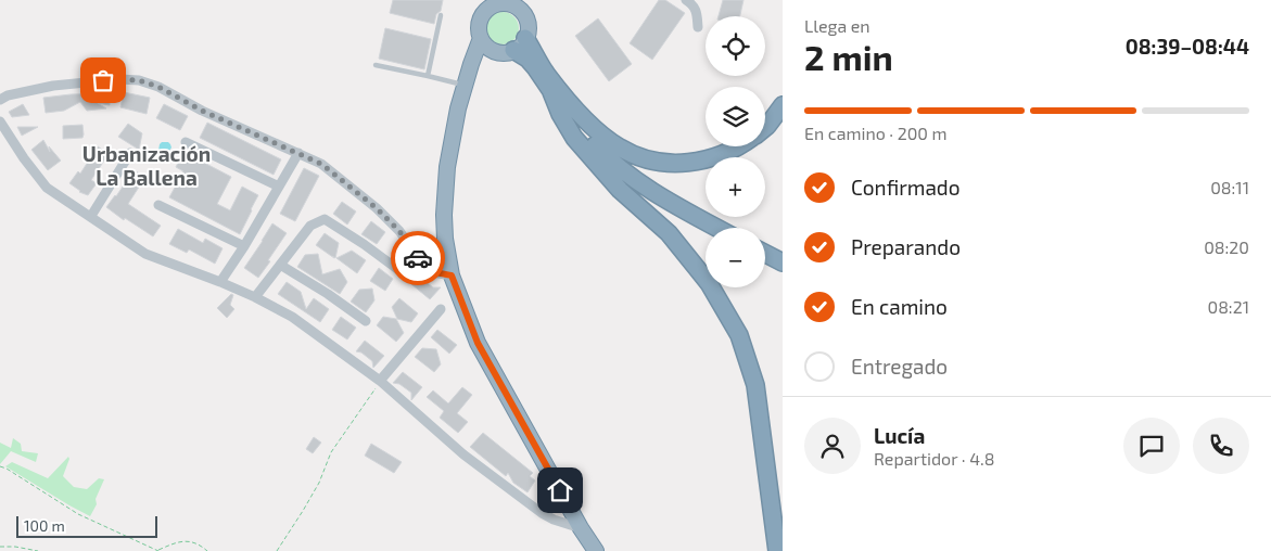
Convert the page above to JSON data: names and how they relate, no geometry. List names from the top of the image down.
{
  "districts": ["Urbanización La Ballena"],
  "scale_bar": "100 m",
  "page": {
    "heading": ["2 min", "Llega en", "08:39–08:44"],
    "panel": ["Lucía", "Repartidor · 4.8"],
    "map_buttons": ["+", "−"],
    "bar": "En camino · 200 m",
    "list": [
      ["Confirmado", "08:11"],
      ["Preparando", "08:20"],
      ["En camino", "08:21"],
      "Entregado"
    ],
    "scale": "100 m"
  }
}
